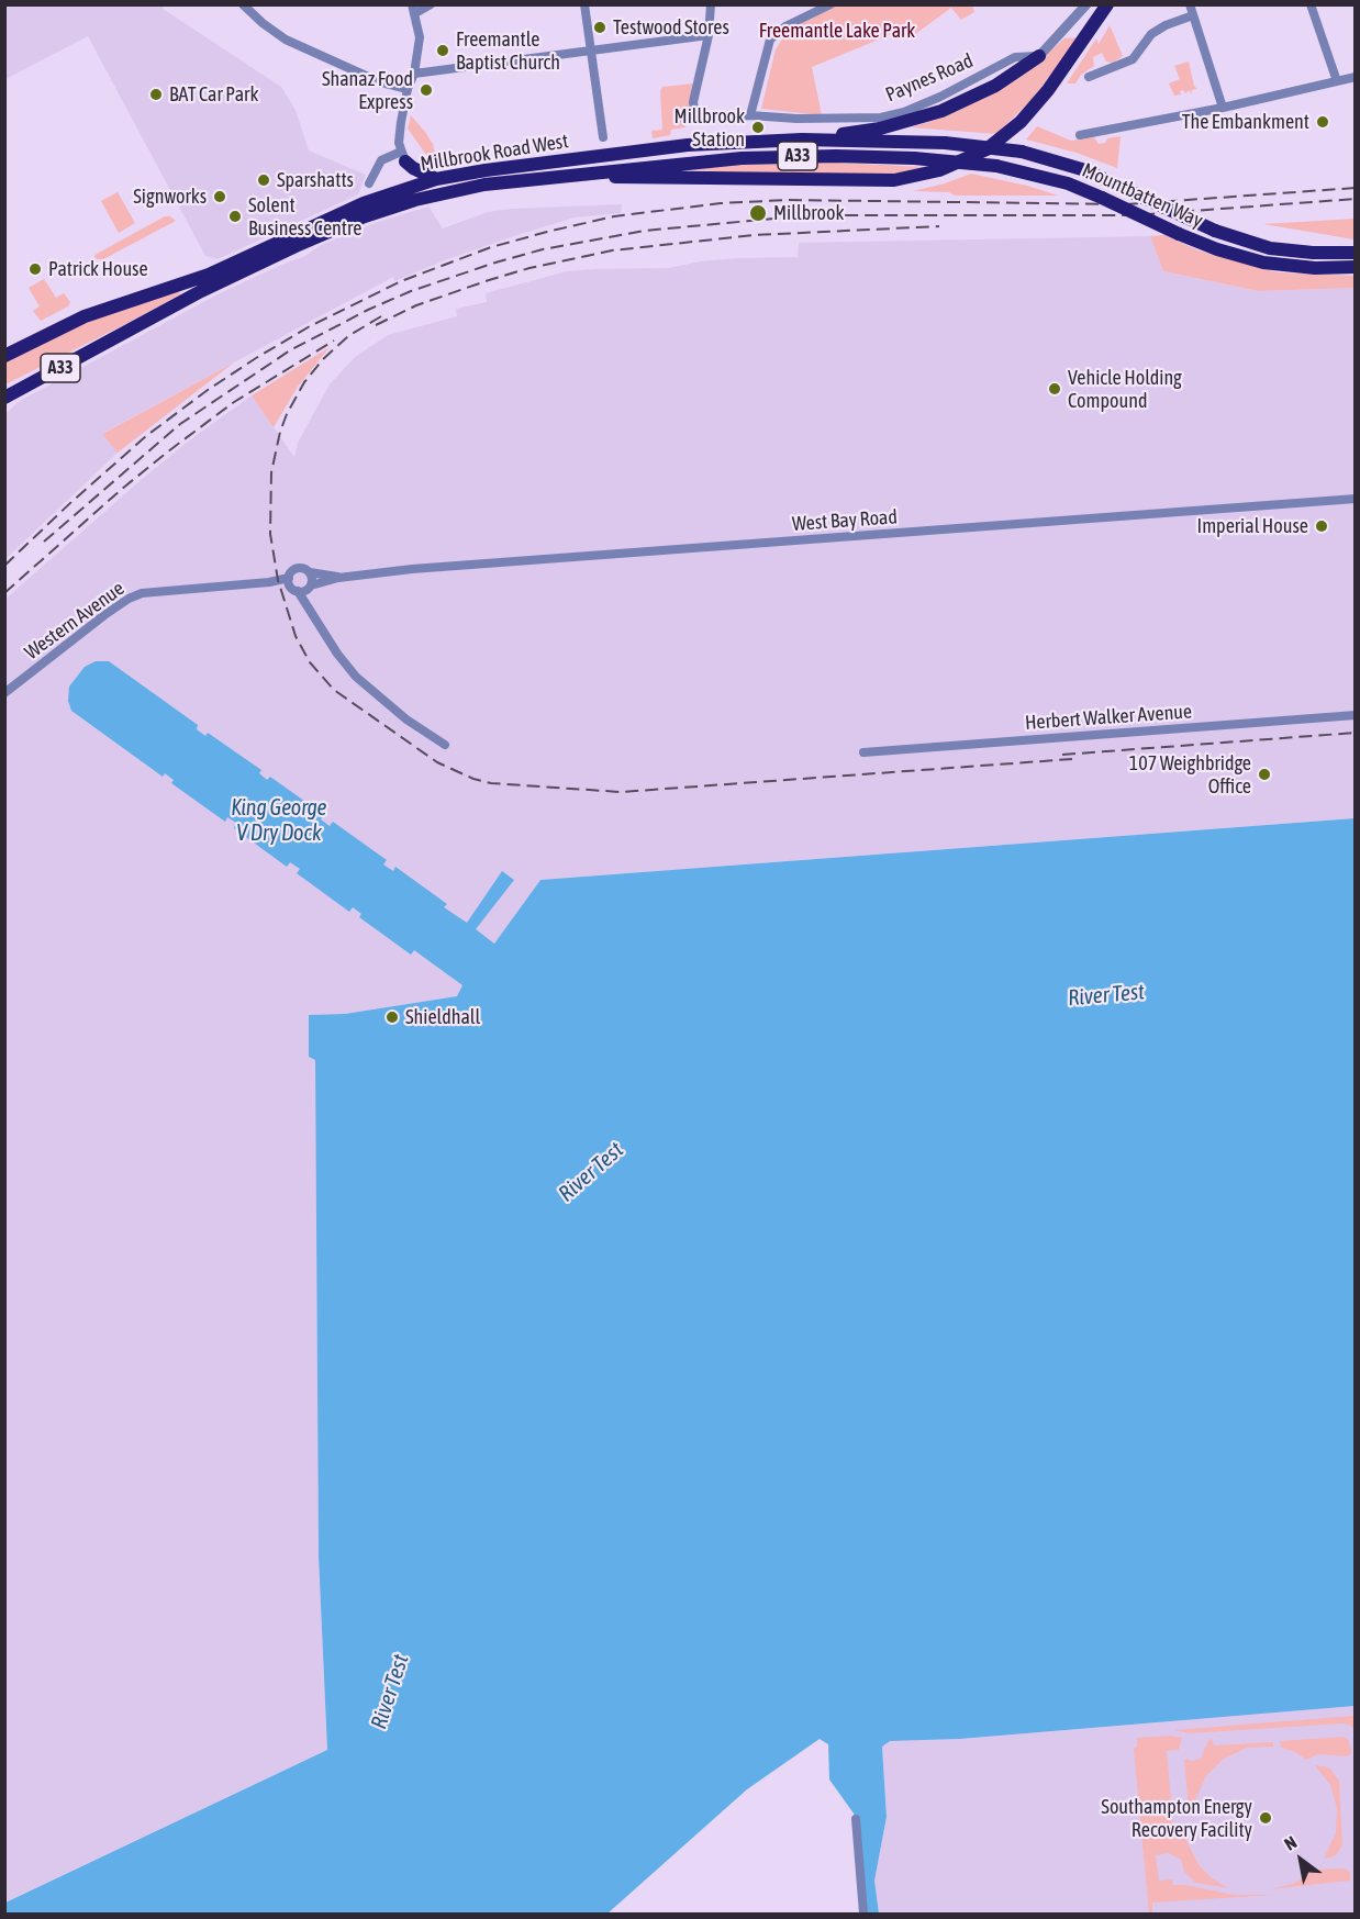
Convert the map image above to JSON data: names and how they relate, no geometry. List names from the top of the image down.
{
  "streets": {
    "highway": ["Millbrook Road West", "A33", "Mountbatten Way"],
    "street": [
      "Paynes Road",
      "West Bay Road",
      "Western Avenue",
      "Herbert Walker Avenue"
    ]
  },
  "crossings": [
    ["Millbrook Road West", "Mountbatten Way"],
    ["West Bay Road", "Western Avenue"]
  ],
  "water": ["King George V Dry Dock", "River Test"],
  "parks": ["Freemantle Lake Park"],
  "places": [
    "Testwood Stores",
    "Freemantle Baptist Church",
    "Shanaz Food Express",
    "BAT Car Park",
    "The Embankment",
    "Millbrook Station",
    "Sparshatts",
    "Signworks",
    "Millbrook",
    "Solent Business Centre",
    "Patrick House",
    "Vehicle Holding Compound",
    "Imperial House",
    "107 Weighbridge Office",
    "Shieldhall",
    "Southampton Energy Recovery Facility"
  ],
  "north": "top left"
}
